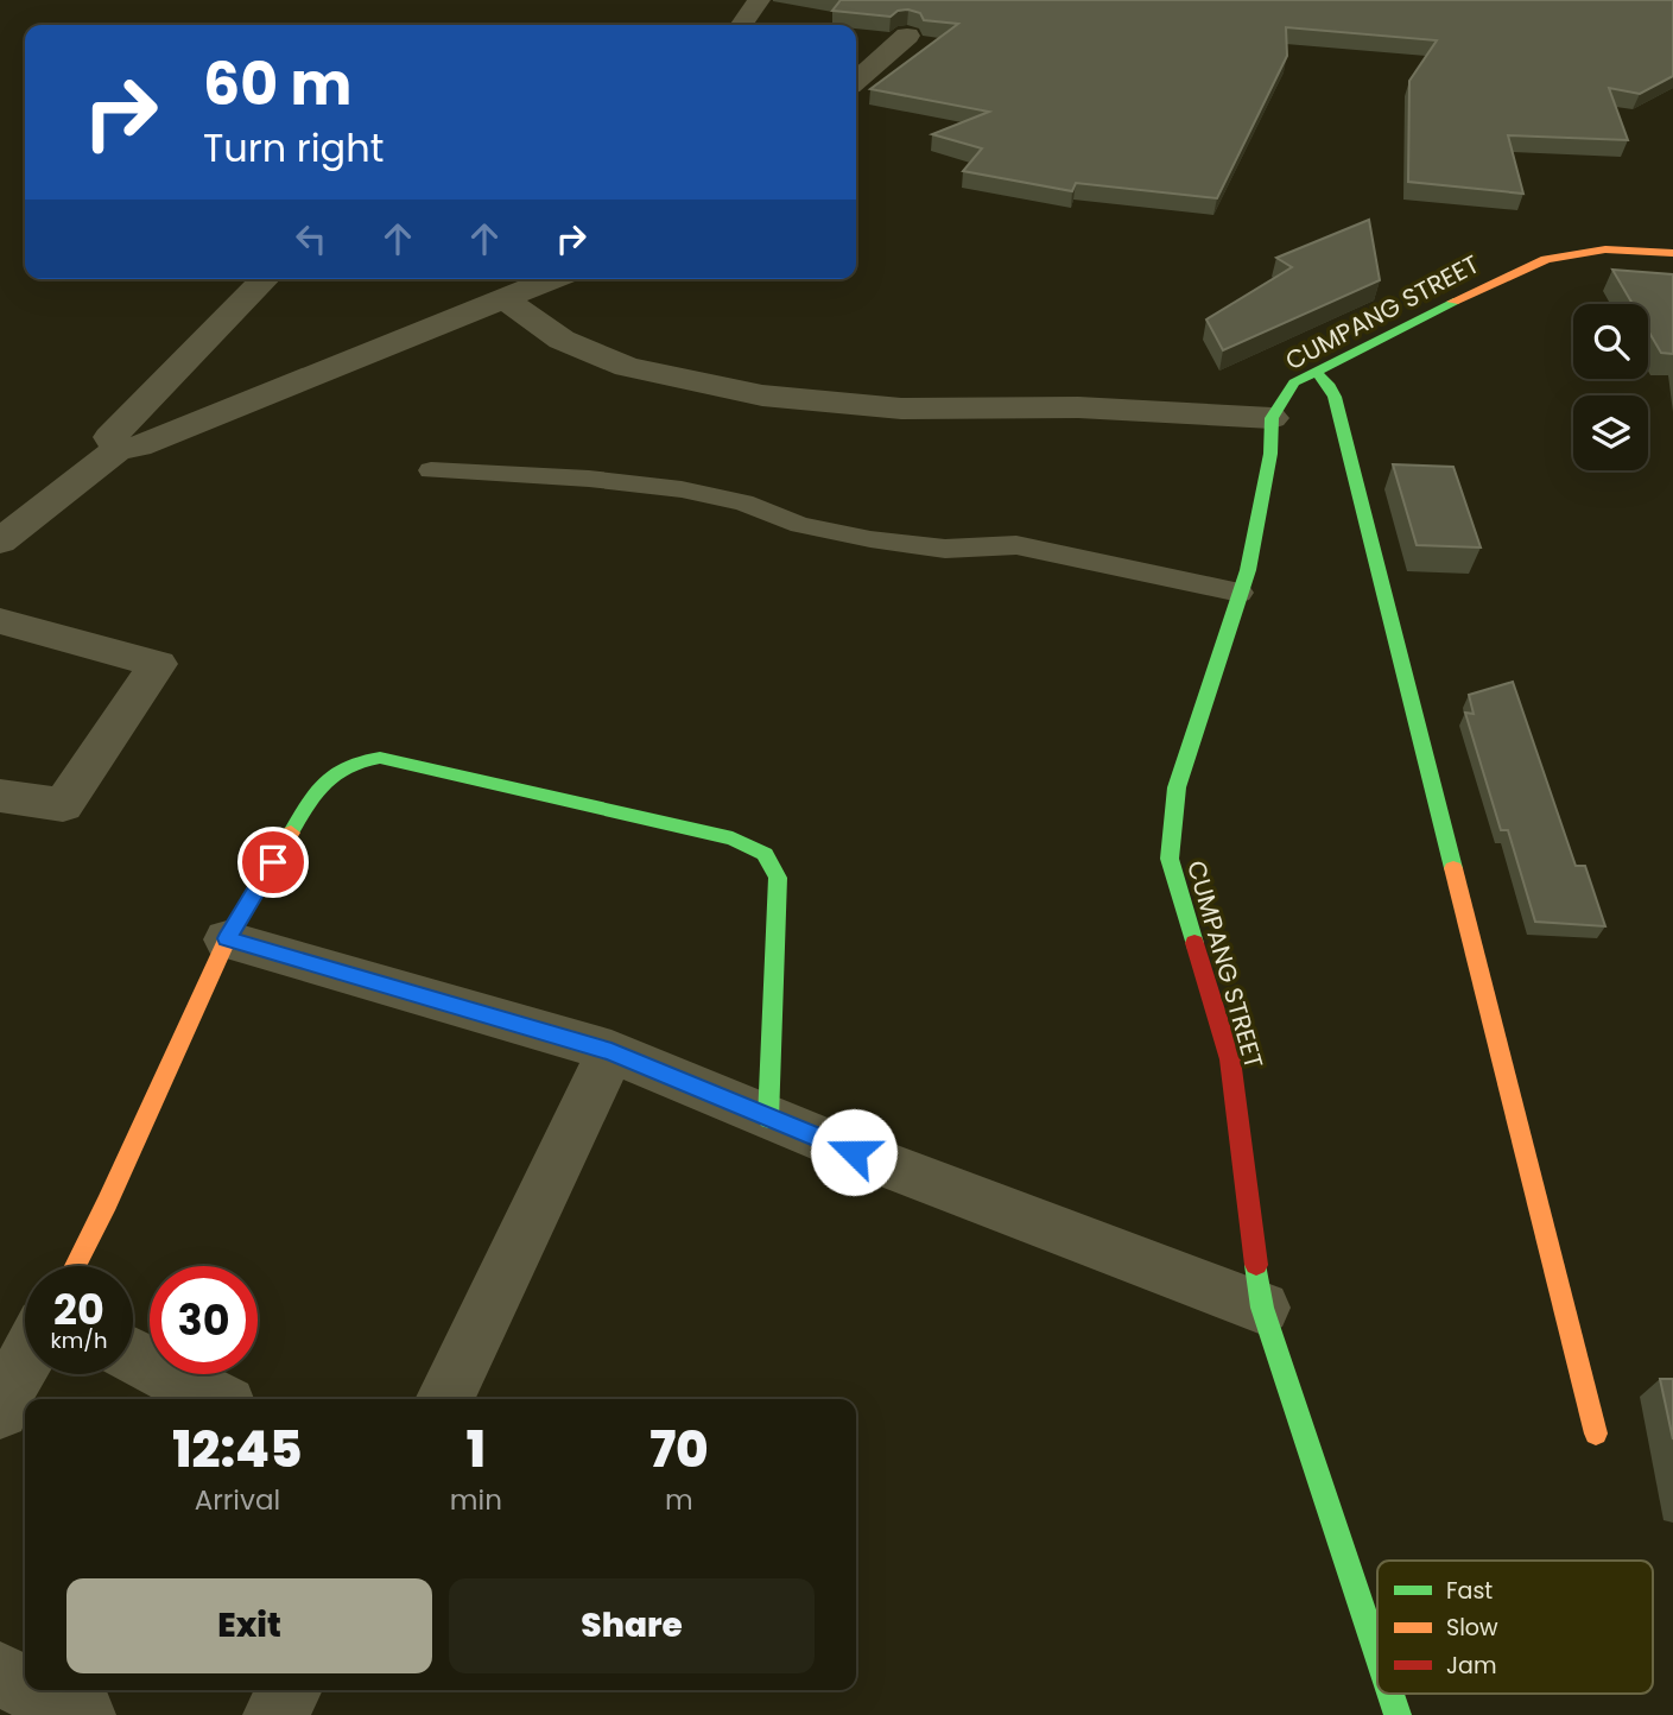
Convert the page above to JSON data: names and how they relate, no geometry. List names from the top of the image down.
{
  "streets": {
    "street": ["CUMPANG STREET"]
  },
  "legend": ["Fast", "Slow", "Jam"],
  "page": {
    "turn": ["60 m", "Turn right"],
    "speed": "20 km/h",
    "limit": "30",
    "eta": [
      "12:45",
      "Arrival",
      "1",
      "min",
      "70",
      "m"
    ],
    "buttons": ["Exit", "Share"]
  }
}
